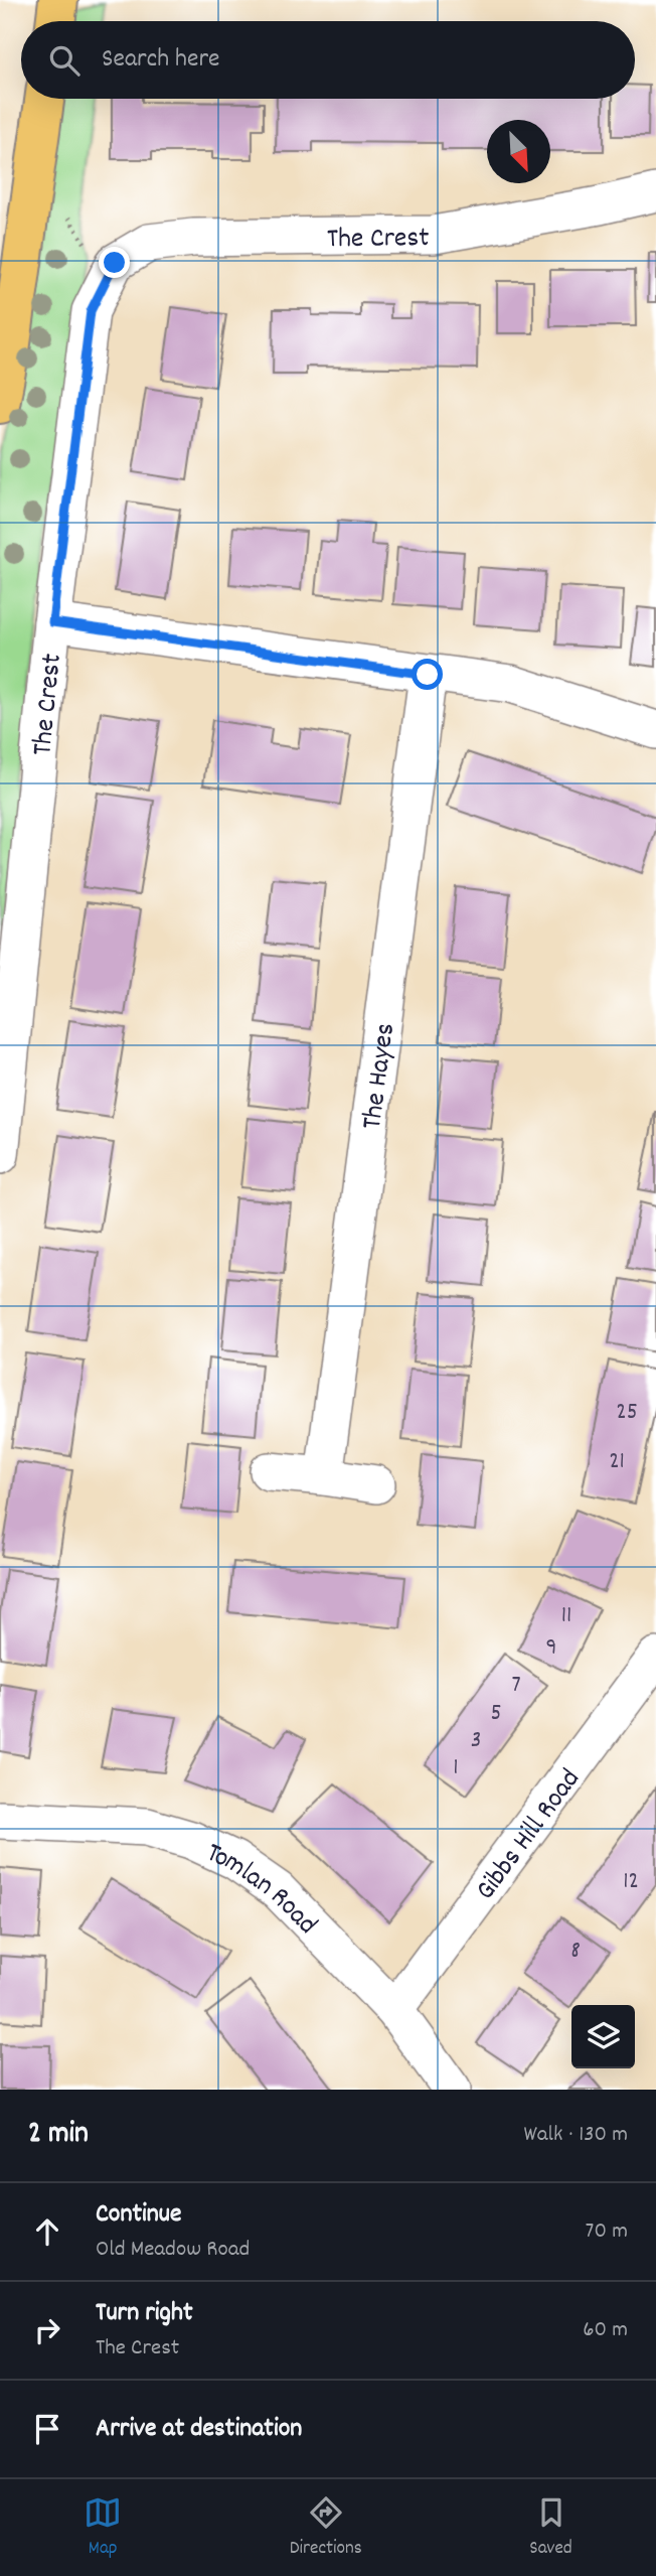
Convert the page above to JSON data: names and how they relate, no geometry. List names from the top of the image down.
{
  "streets": {
    "street": [
      "The Crest",
      "The Hayes",
      "Gibbs Hill Road",
      "Tomlan Road"
    ]
  },
  "crossings": [
    ["Gibbs Hill Road", "Tomlan Road"]
  ],
  "house_numbers": [
    "25",
    "21",
    "11",
    "9",
    "7",
    "5",
    "3",
    "1",
    "12",
    "8"
  ],
  "north": "bottom right",
  "page": {
    "search": "Search here",
    "heading": ["2 min", "Walk · 130 m"],
    "list": [
      ["Continue", "Old Meadow Road", "70 m"],
      ["Turn right", "The Crest", "60 m"],
      "Arrive at destination"
    ],
    "nav": ["Map", "Directions", "Saved"]
  }
}
